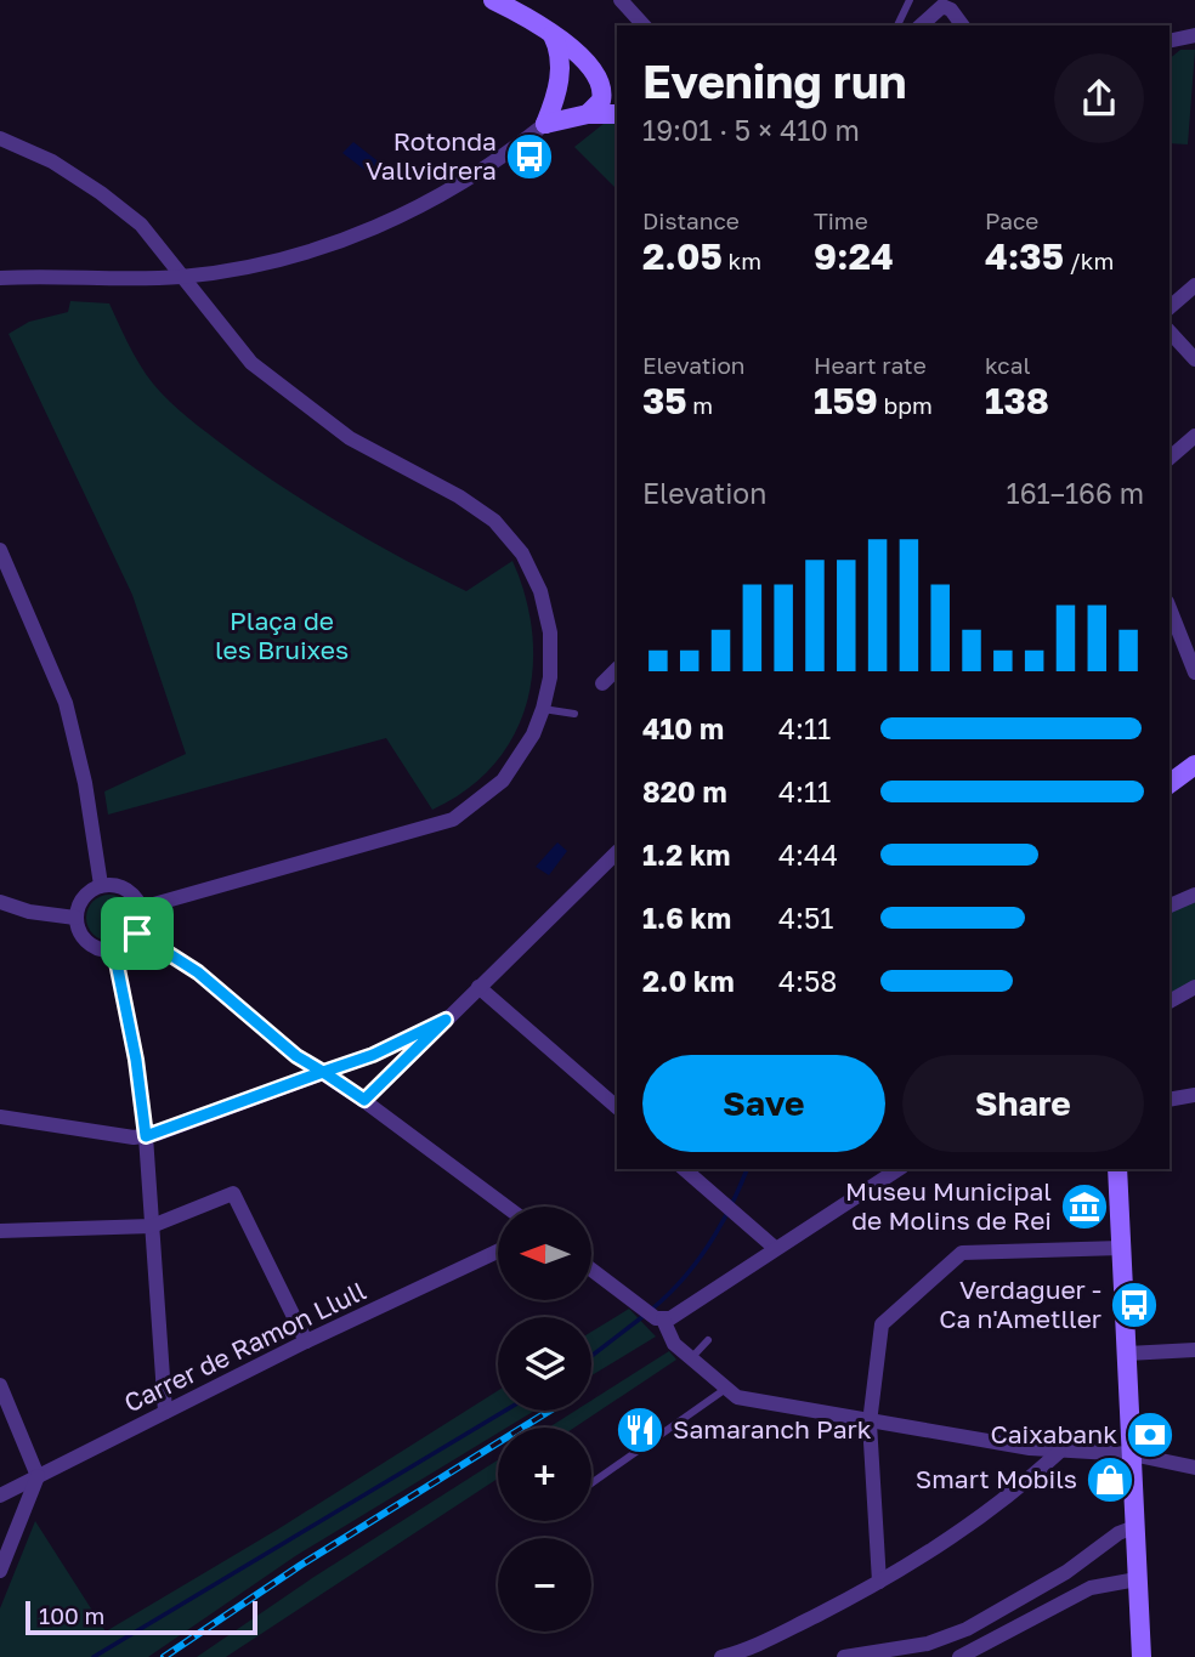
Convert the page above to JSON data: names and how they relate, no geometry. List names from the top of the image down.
{
  "streets": {
    "street": ["Carrer de Ramon Llull"]
  },
  "parks": ["Plaça de les Bruixes"],
  "places": {
    "bus stop": ["Rotonda Vallvidrera", "Verdaguer - Ca n'Ametller"],
    "museum": ["Museu Municipal de Molins de Rei"],
    "restaurant": ["Samaranch Park"],
    "bank": ["Caixabank"],
    "shop": ["Smart Mobils"]
  },
  "scale_bar": "100 m",
  "north": "left",
  "page": {
    "heading": ["Evening run", "19:01 · 5 × 410 m"],
    "stats": [
      ["Distance", "2.05 km"],
      ["Time", "9:24"],
      ["Pace", "4:35 /km"],
      ["Elevation", "35 m"],
      ["Heart rate", "159 bpm"],
      ["kcal", "138"]
    ],
    "chart": ["Elevation", "161–166 m"],
    "list": [
      {
        "name": "410 m",
        "note": "4:11"
      },
      {
        "name": "820 m",
        "note": "4:11"
      },
      {
        "name": "1.2 km",
        "note": "4:44"
      },
      {
        "name": "1.6 km",
        "note": "4:51"
      },
      {
        "name": "2.0 km",
        "note": "4:58"
      }
    ],
    "buttons": ["Save", "Share"],
    "map_buttons": ["+", "−"],
    "scale": "100 m"
  }
}
